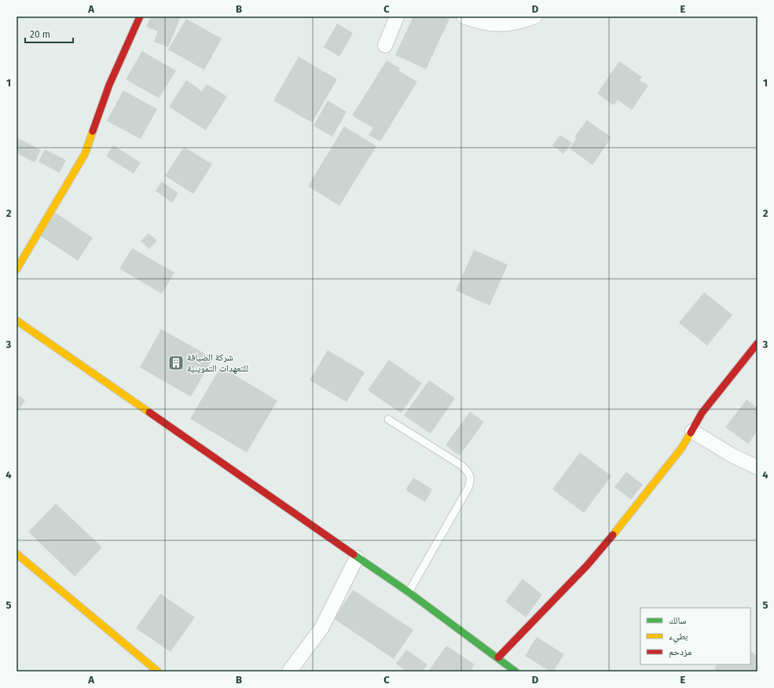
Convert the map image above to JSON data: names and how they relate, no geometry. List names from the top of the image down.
{
  "places": {
    "building": ["شركة الضيافة للتعهدات التموينية"]
  },
  "legend": ["سالك", "بطيء", "مزدحم"],
  "scale_bar": "20 m",
  "grid": {
    "columns": [
      "A",
      "B",
      "C",
      "D",
      "E"
    ],
    "rows": [
      "1",
      "2",
      "3",
      "4",
      "5"
    ]
  }
}
